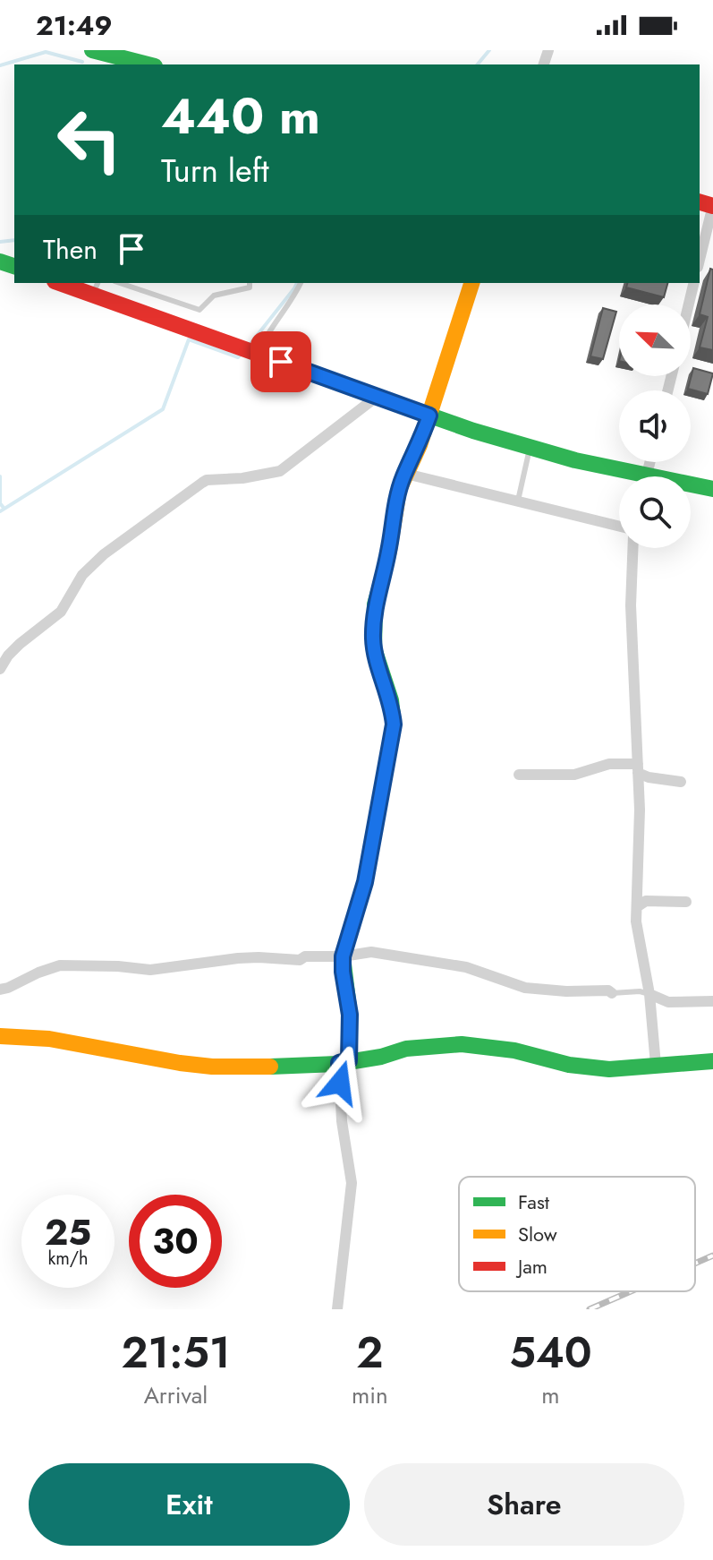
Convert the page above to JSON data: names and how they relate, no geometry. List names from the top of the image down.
{
  "legend": ["Fast", "Slow", "Jam"],
  "north": "top left",
  "page": {
    "status": "21:49",
    "turn": ["440 m", "Turn left"],
    "then": "Then",
    "speed": "25 km/h",
    "limit": "30",
    "eta": [
      "21:51",
      "Arrival",
      "2",
      "min",
      "540",
      "m"
    ],
    "buttons": ["Exit", "Share"]
  }
}
